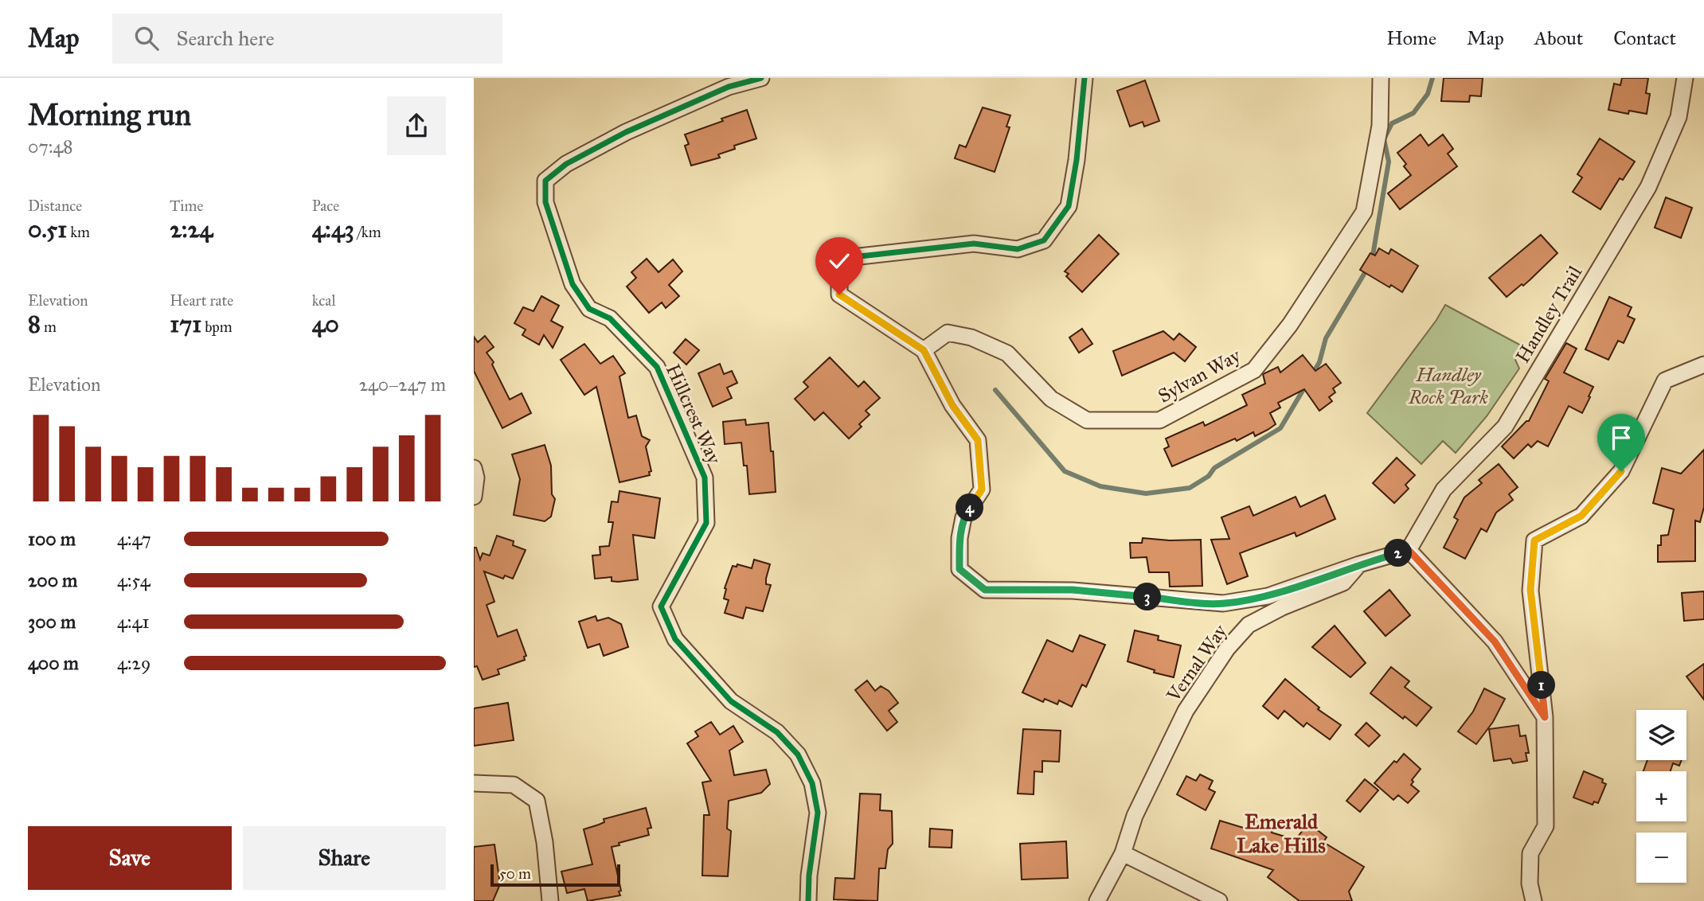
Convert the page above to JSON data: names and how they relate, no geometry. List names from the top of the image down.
{
  "streets": {
    "street": [
      "Handley Trail",
      "Sylvan Way",
      "Hillcrest Way",
      "Vernal Way"
    ]
  },
  "crossings": [
    ["Handley Trail", "Vernal Way"]
  ],
  "districts": ["Emerald Lake Hills"],
  "parks": ["Handley Rock Park"],
  "scale_bar": "50 m",
  "page": {
    "header": "Map",
    "search": "Search here",
    "nav": [
      "Home",
      "Map",
      "About",
      "Contact"
    ],
    "heading": ["Morning run", "07:48"],
    "stats": [
      ["Distance", "0.51 km"],
      ["Time", "2:24"],
      ["Pace", "4:43 /km"],
      ["Elevation", "8 m"],
      ["Heart rate", "171 bpm"],
      ["kcal", "40"]
    ],
    "chart": ["Elevation", "240–247 m"],
    "pins": [
      "4",
      "2",
      "3",
      "1"
    ],
    "list": [
      {
        "name": "100 m",
        "note": "4:47"
      },
      {
        "name": "200 m",
        "note": "4:54"
      },
      {
        "name": "300 m",
        "note": "4:41"
      },
      {
        "name": "400 m",
        "note": "4:29"
      }
    ],
    "map_buttons": ["+", "−"],
    "buttons": ["Save", "Share"],
    "scale": "50 m"
  }
}
